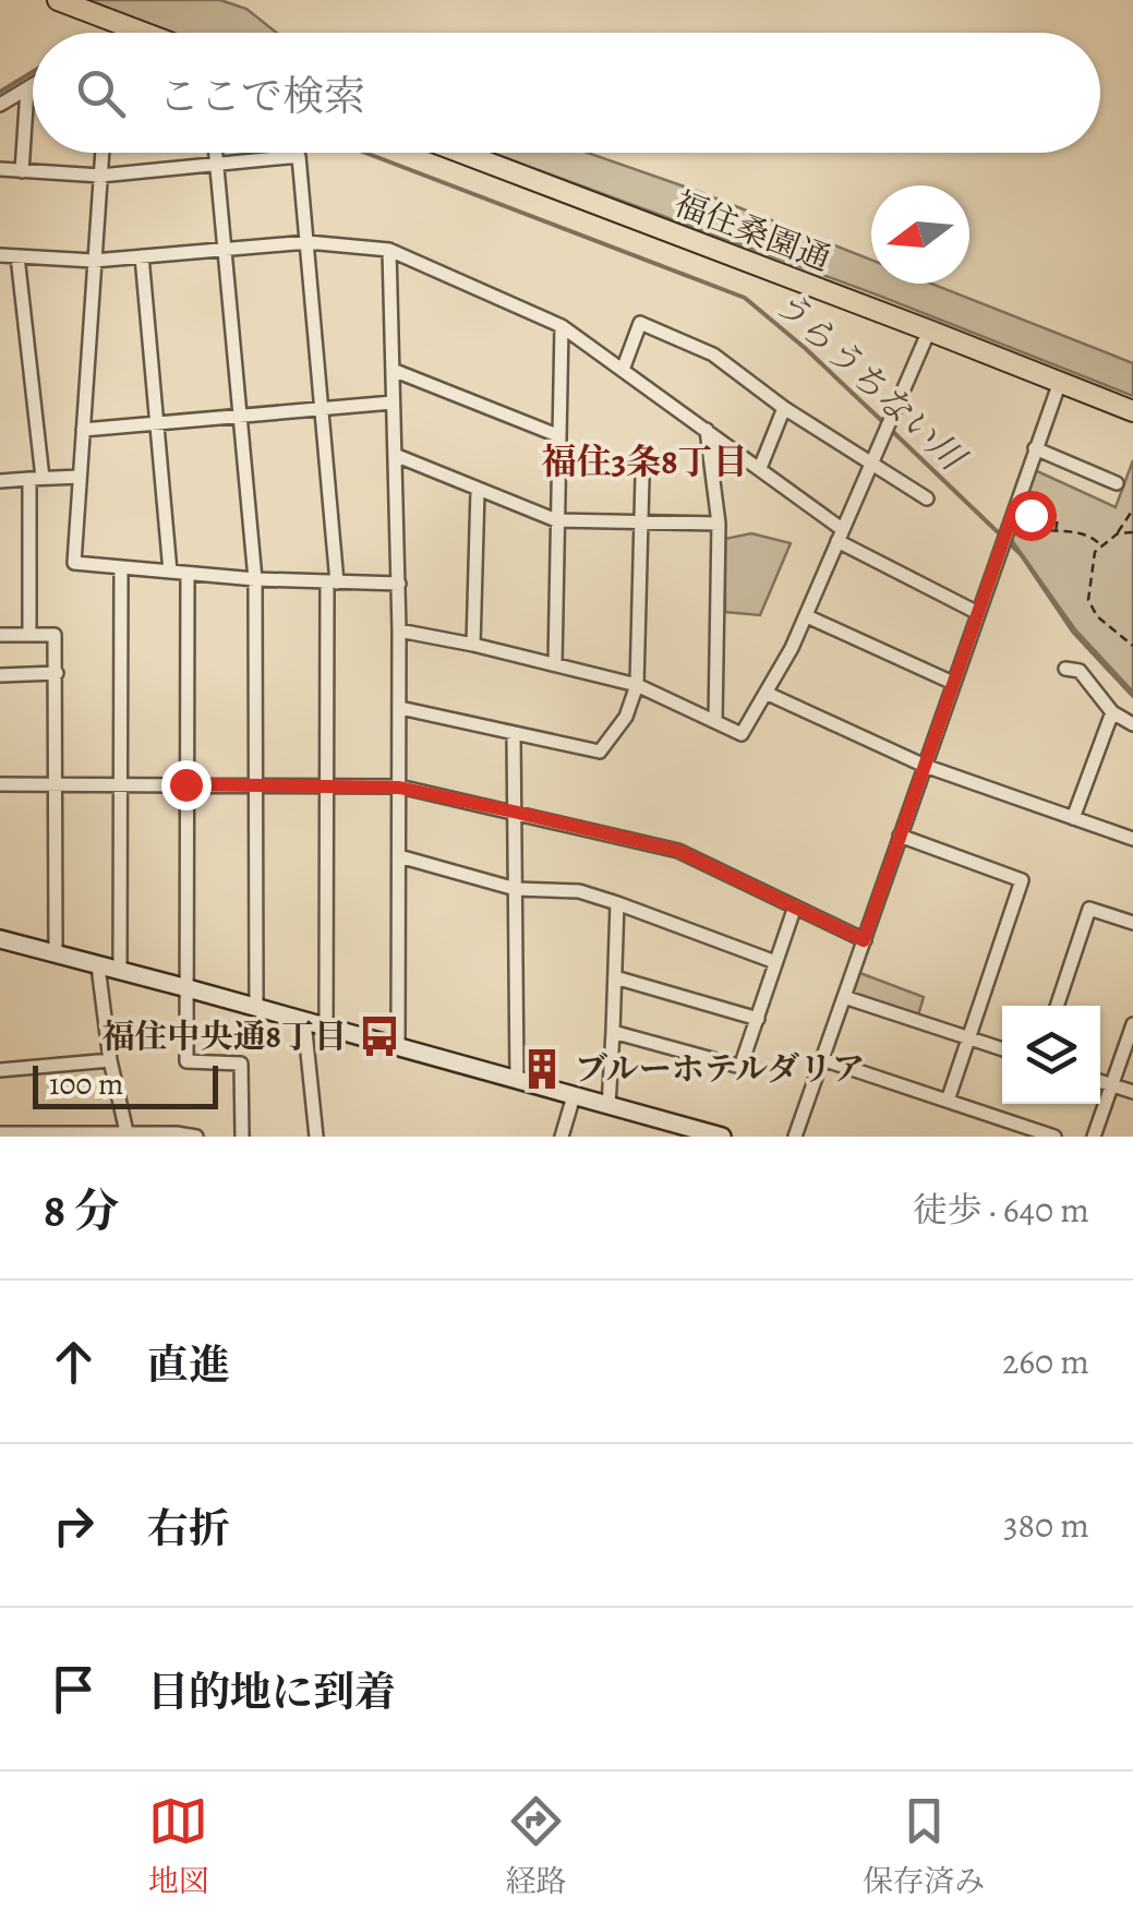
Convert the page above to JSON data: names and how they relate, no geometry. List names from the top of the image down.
{
  "streets": {
    "main road": ["福住桑園通"]
  },
  "districts": ["福住3条8丁目"],
  "water": ["うらうちない川"],
  "places": {
    "bus stop": ["福住中央通8丁目"],
    "building": ["ブルーホテルダリア"]
  },
  "scale_bar": "100 m",
  "north": "left",
  "page": {
    "search": "ここで検索",
    "scale": "100 m",
    "heading": ["8 分", "徒歩 · 640 m"],
    "list": [
      ["直進", "260 m"],
      ["右折", "380 m"],
      "目的地に到着"
    ],
    "nav": ["地図", "経路", "保存済み"]
  }
}
